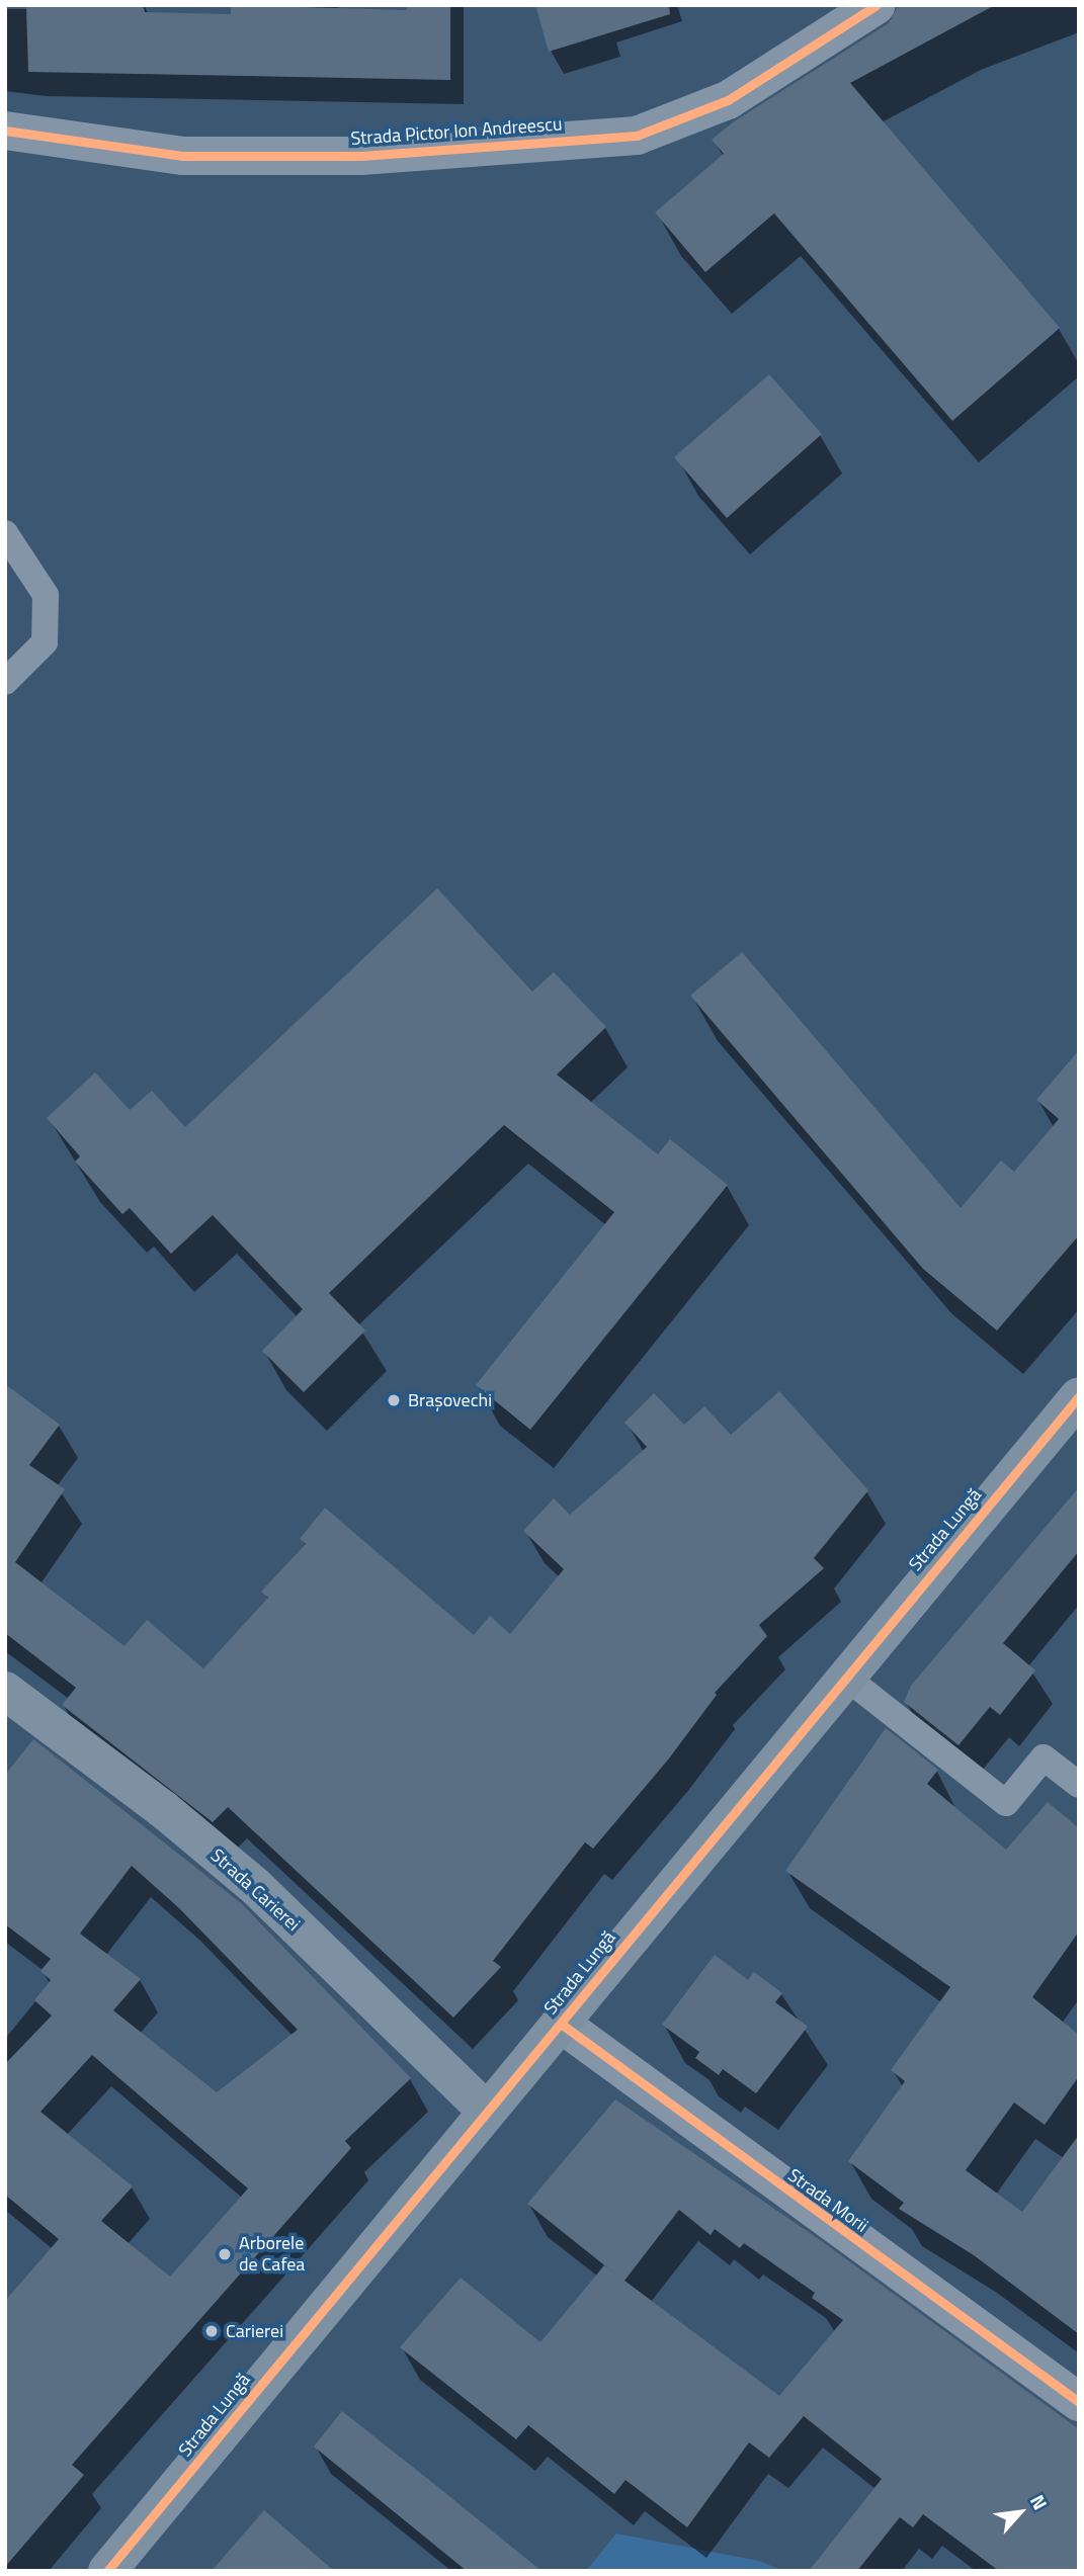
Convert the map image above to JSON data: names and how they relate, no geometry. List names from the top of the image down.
{
  "streets": {
    "main road": ["Strada Lungă", "Strada Carierei"],
    "street": ["Strada Pictor Ion Andreescu", "Strada Morii"]
  },
  "crossings": [
    ["Strada Lungă", "Strada Carierei"],
    ["Strada Lungă", "Strada Morii"]
  ],
  "places": ["Brașovechi", "Arborele de Cafea", "Carierei"],
  "north": "top right"
}
